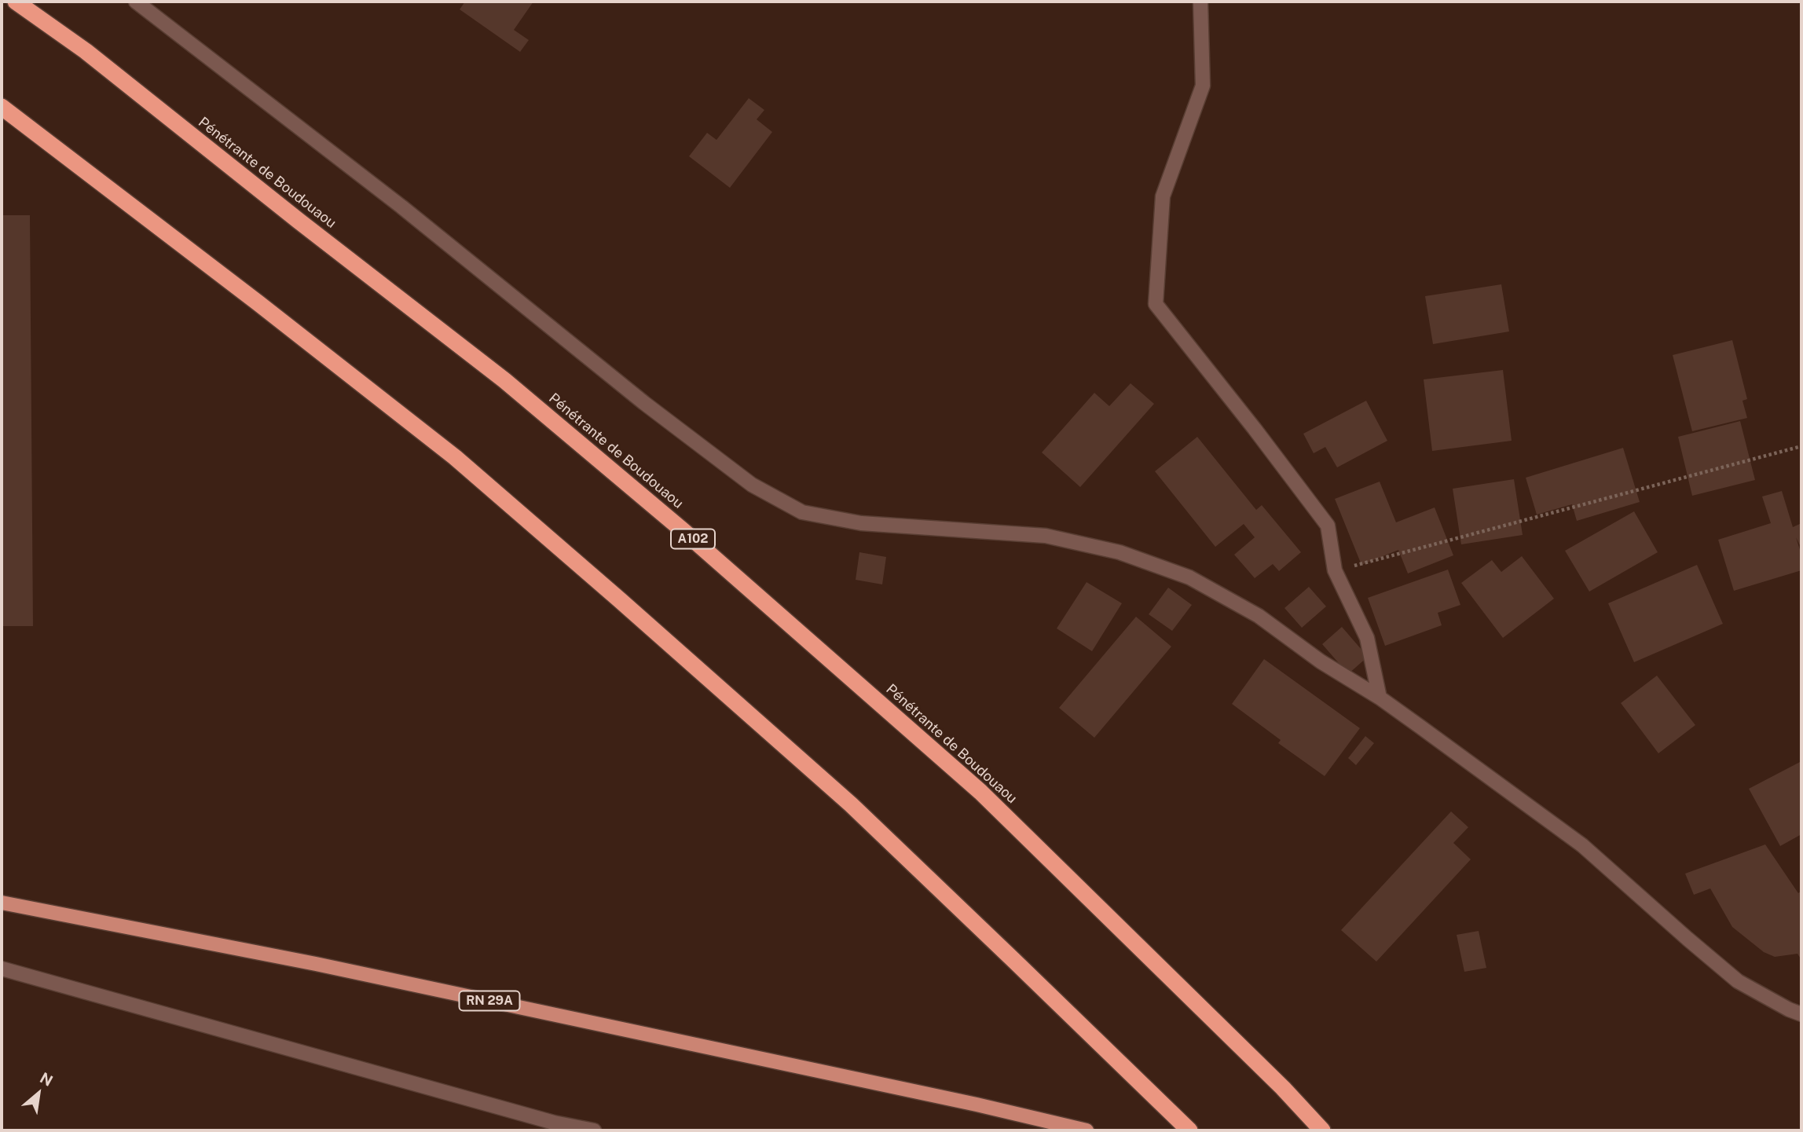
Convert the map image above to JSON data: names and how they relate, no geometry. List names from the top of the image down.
{
  "streets": {
    "highway": ["Pénétrante de Boudouaou", "A102"],
    "main road": ["RN 29A"]
  },
  "north": "top right"
}
